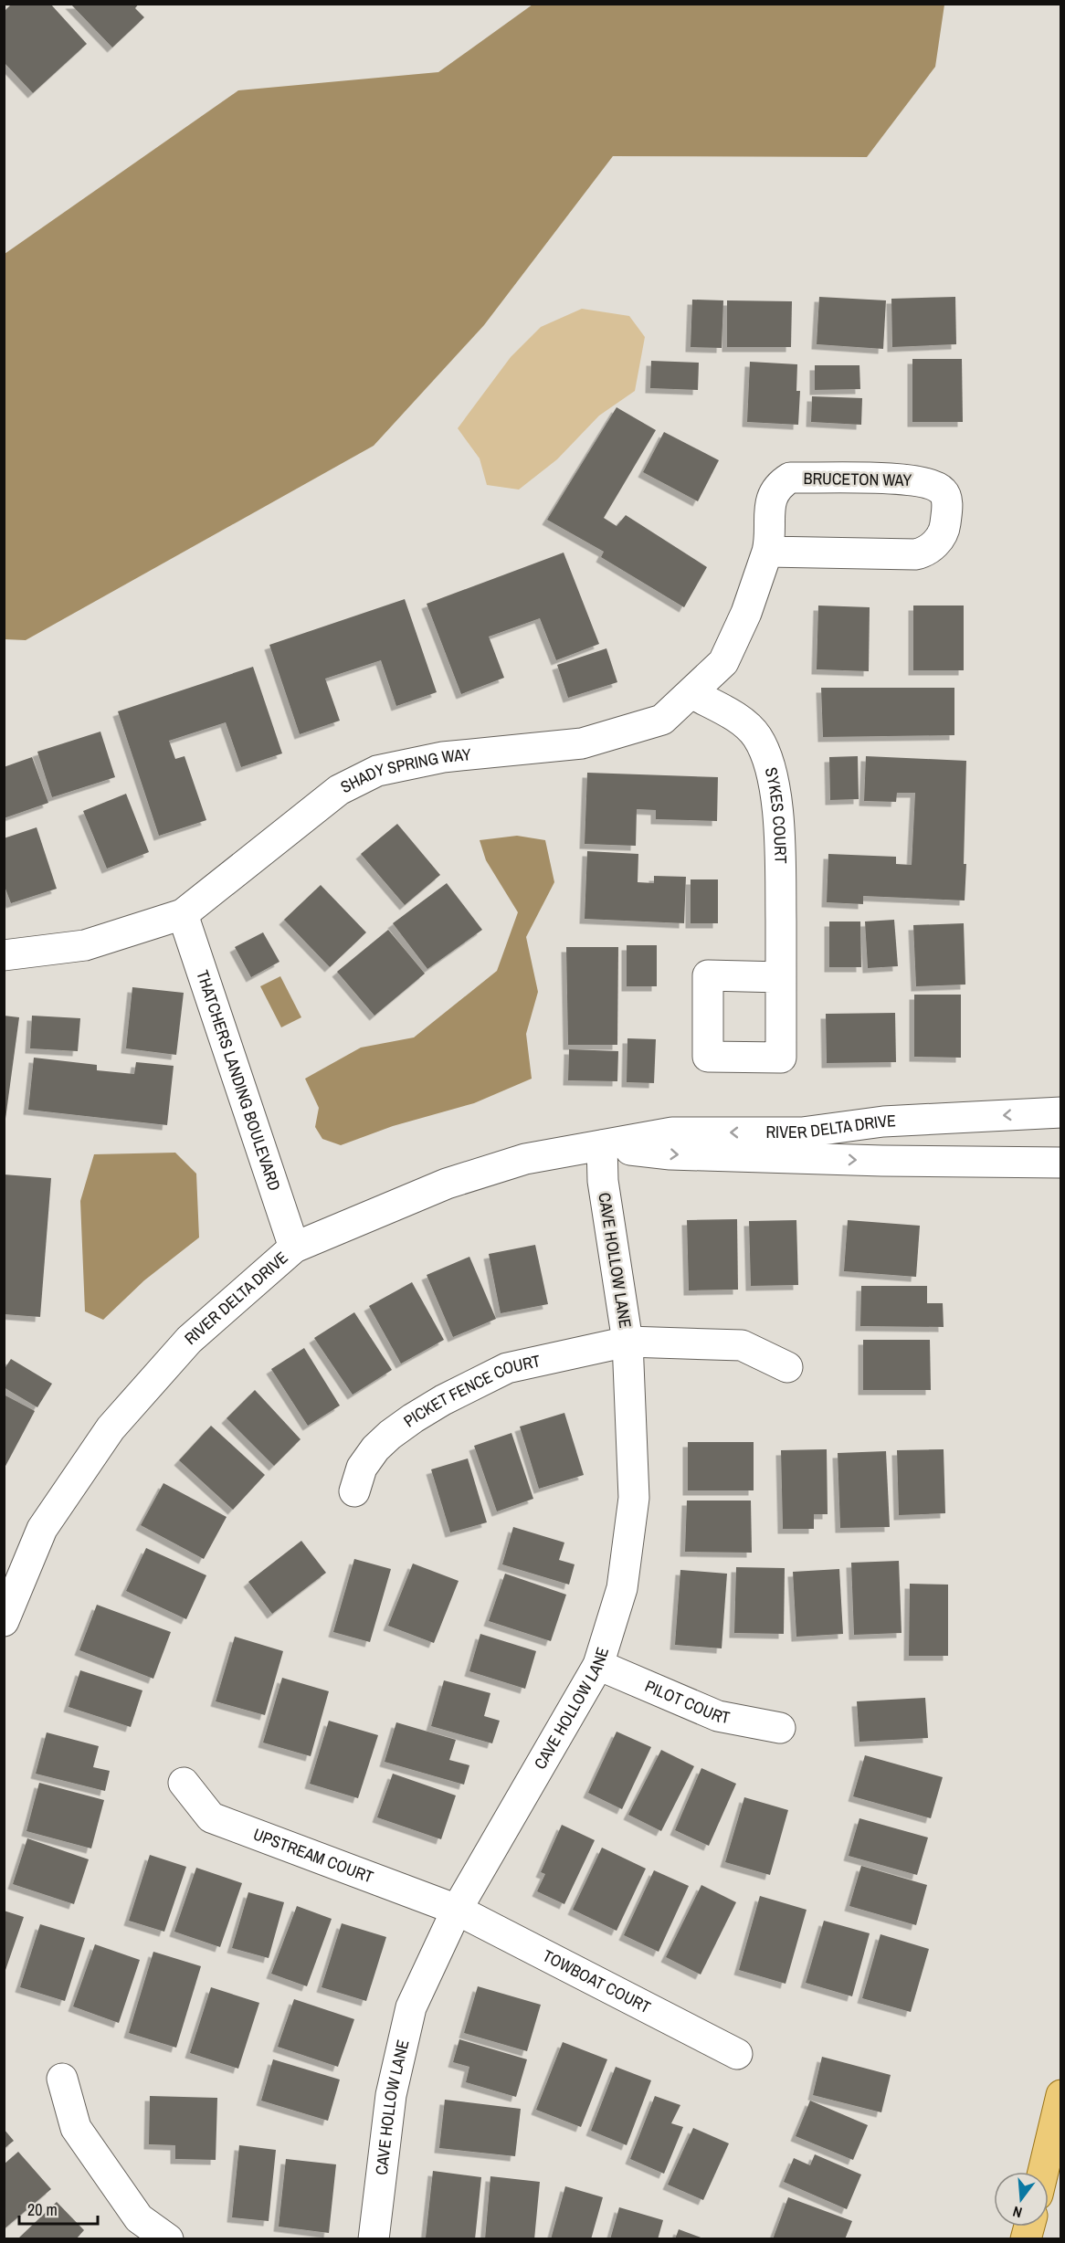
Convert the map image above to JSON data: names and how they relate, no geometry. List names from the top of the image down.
{
  "streets": {
    "street": [
      "BRUCETON WAY",
      "SHADY SPRING WAY",
      "SYKES COURT",
      "THATCHERS LANDING BOULEVARD",
      "RIVER DELTA DRIVE",
      "CAVE HOLLOW LANE",
      "PICKET FENCE COURT",
      "PILOT COURT",
      "UPSTREAM COURT",
      "TOWBOAT COURT"
    ]
  },
  "crossings": [
    ["BRUCETON WAY", "SHADY SPRING WAY"],
    ["SHADY SPRING WAY", "SYKES COURT"],
    ["SHADY SPRING WAY", "THATCHERS LANDING BOULEVARD"],
    ["THATCHERS LANDING BOULEVARD", "RIVER DELTA DRIVE"],
    ["RIVER DELTA DRIVE", "CAVE HOLLOW LANE"],
    ["CAVE HOLLOW LANE", "PICKET FENCE COURT"],
    ["CAVE HOLLOW LANE", "PILOT COURT"],
    ["CAVE HOLLOW LANE", "UPSTREAM COURT"],
    ["CAVE HOLLOW LANE", "TOWBOAT COURT"],
    ["UPSTREAM COURT", "TOWBOAT COURT"]
  ],
  "scale_bar": "20 m",
  "north": "bottom"
}
